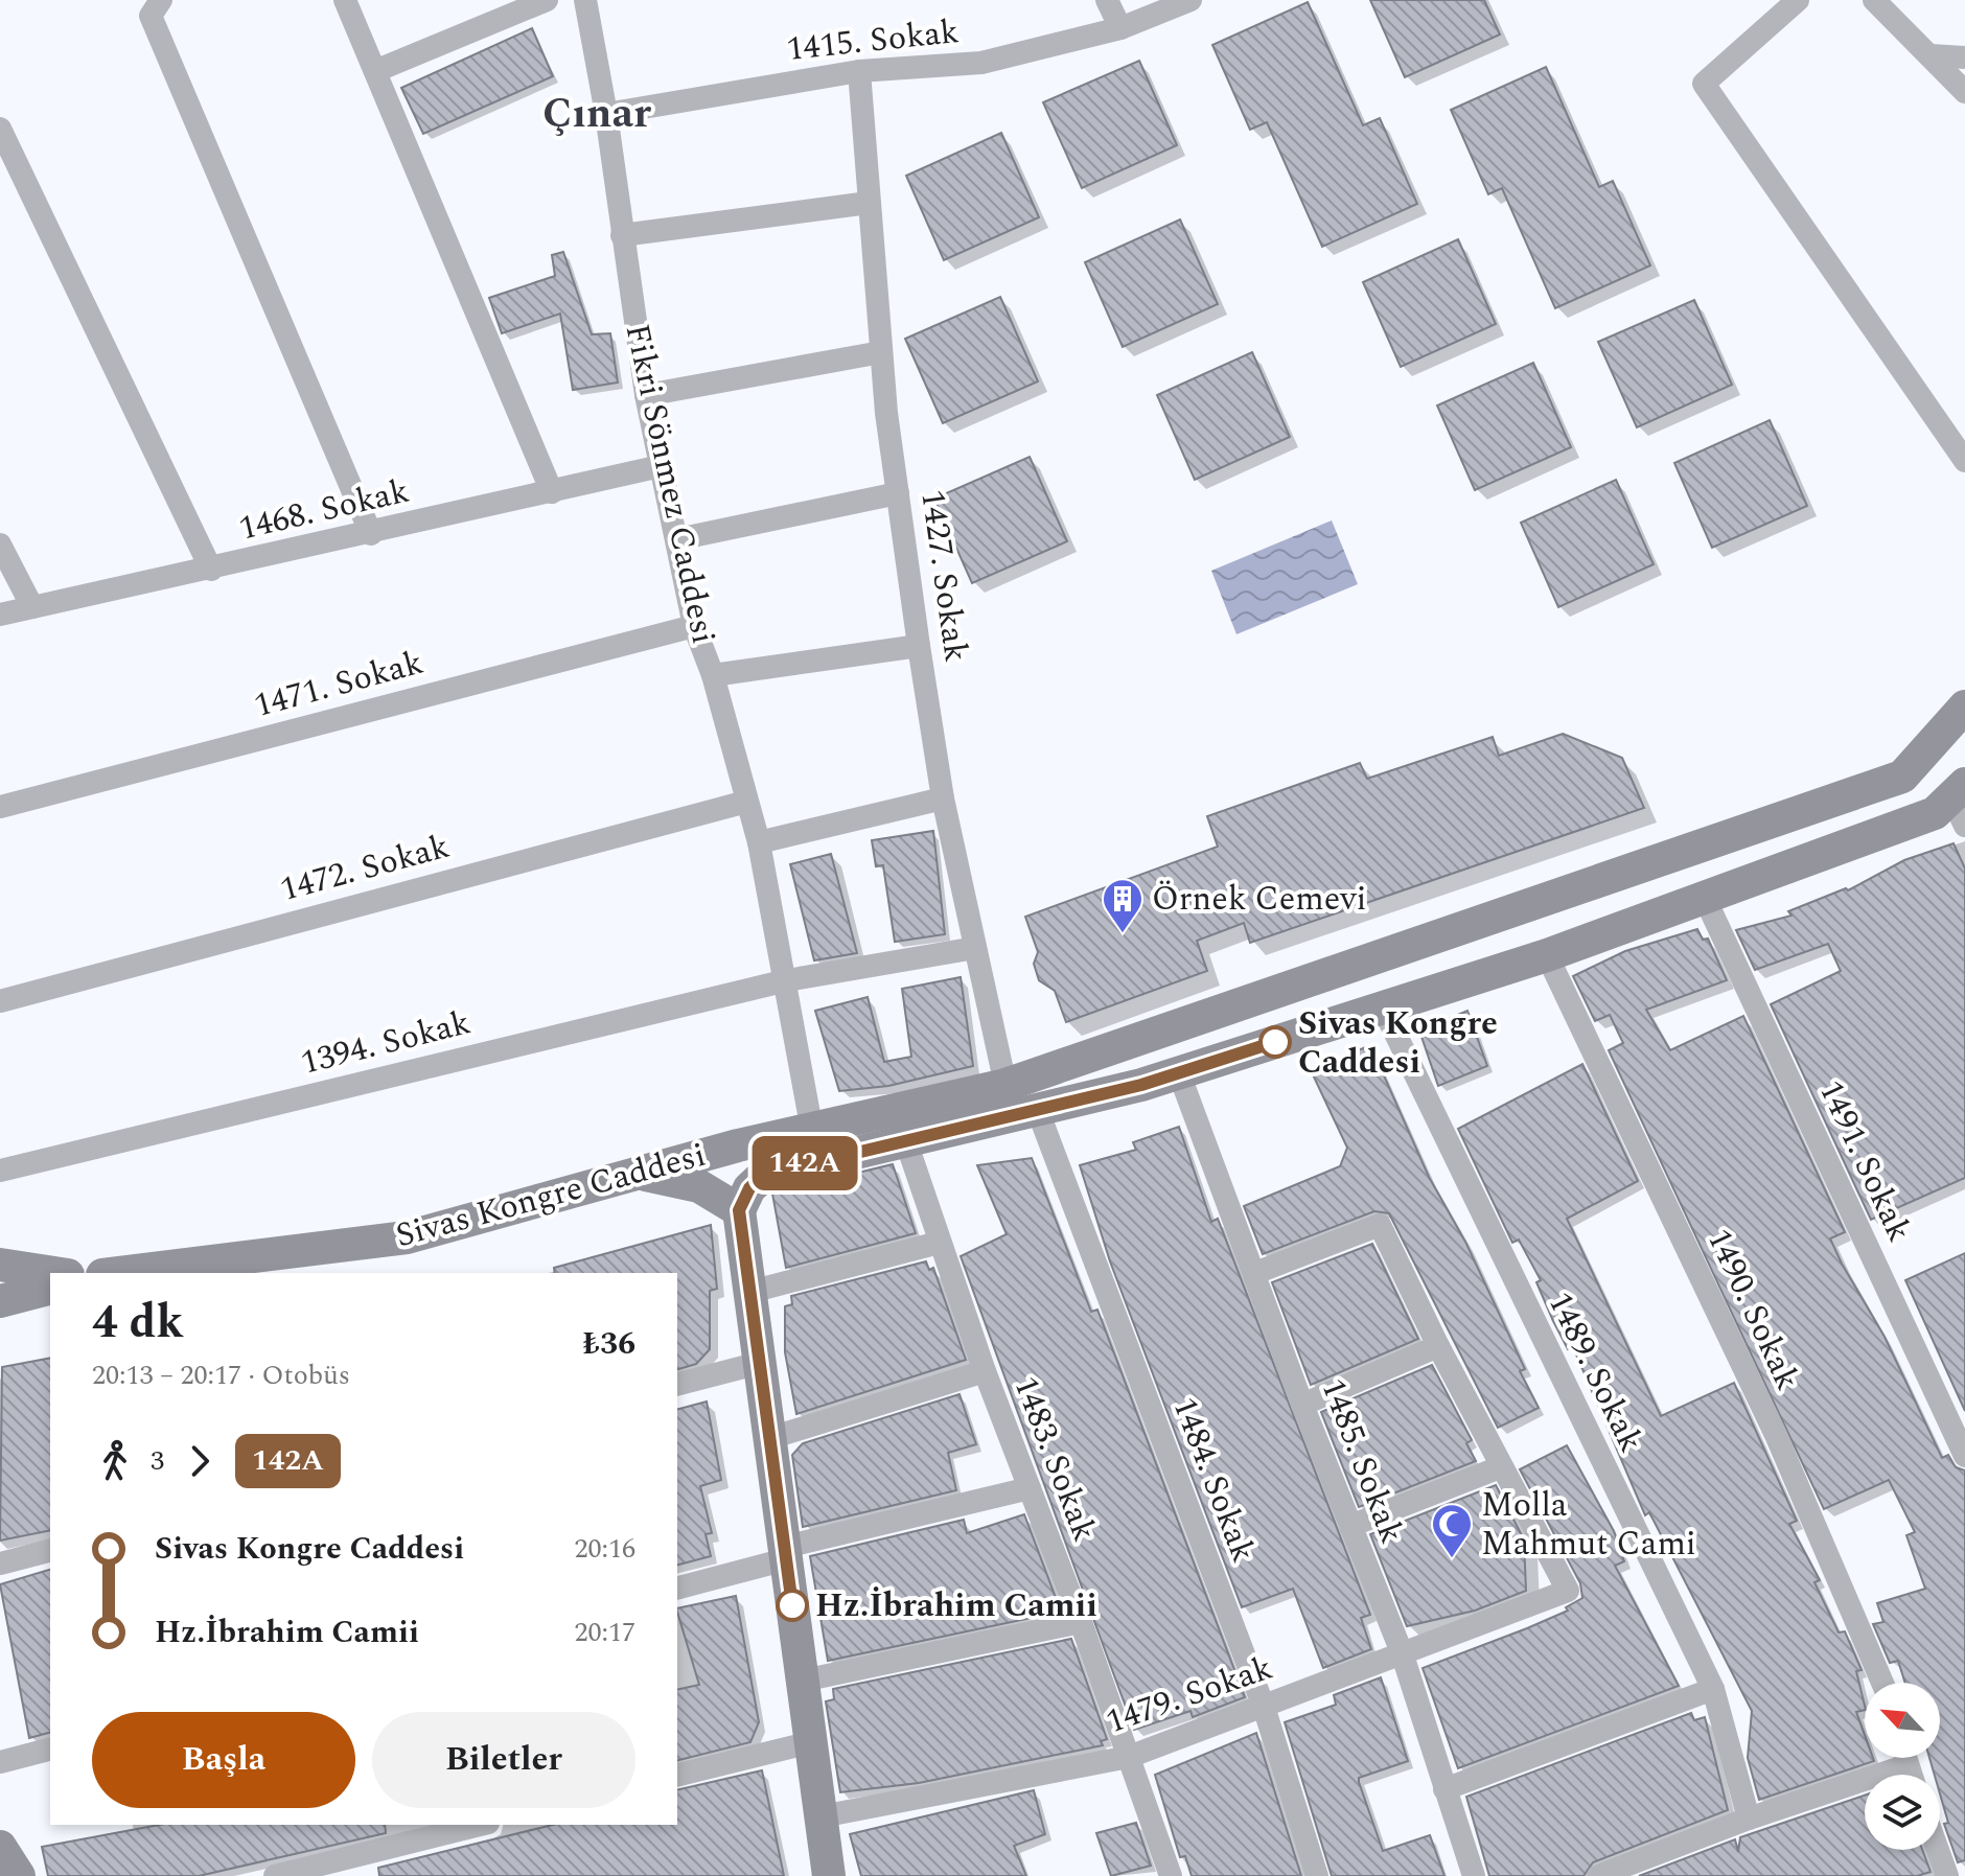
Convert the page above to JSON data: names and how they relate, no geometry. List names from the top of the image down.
{
  "streets": {
    "main road": ["Sivas Kongre Caddesi"],
    "street": [
      "1415. Sokak",
      "Fikri Sönmez Caddesi",
      "1468. Sokak",
      "1427. Sokak",
      "1471. Sokak",
      "1472. Sokak",
      "1394. Sokak",
      "1491. Sokak",
      "1490. Sokak",
      "1489. Sokak",
      "1483. Sokak",
      "1485. Sokak",
      "1484. Sokak",
      "1479. Sokak"
    ]
  },
  "crossings": [
    ["1415. Sokak", "Fikri Sönmez Caddesi"],
    ["1415. Sokak", "1427. Sokak"],
    ["Fikri Sönmez Caddesi", "1468. Sokak"],
    ["Fikri Sönmez Caddesi", "1471. Sokak"],
    ["Fikri Sönmez Caddesi", "1472. Sokak"],
    ["Fikri Sönmez Caddesi", "1394. Sokak"],
    ["Fikri Sönmez Caddesi", "Sivas Kongre Caddesi"],
    ["1427. Sokak", "1394. Sokak"],
    ["1427. Sokak", "Sivas Kongre Caddesi"],
    ["1491. Sokak", "Sivas Kongre Caddesi"],
    ["Sivas Kongre Caddesi", "1490. Sokak"],
    ["Sivas Kongre Caddesi", "1489. Sokak"],
    ["Sivas Kongre Caddesi", "1483. Sokak"],
    ["Sivas Kongre Caddesi", "1485. Sokak"],
    ["Sivas Kongre Caddesi", "1484. Sokak"],
    ["1483. Sokak", "1479. Sokak"],
    ["1485. Sokak", "1479. Sokak"],
    ["1484. Sokak", "1479. Sokak"]
  ],
  "districts": ["Çınar"],
  "places": {
    "building": ["Örnek Cemevi"],
    "other": ["Sivas Kongre Caddesi", "Hz.İbrahim Camii"],
    "mosque": ["Molla Mahmut Cami"]
  },
  "lines": ["bus line 142A"],
  "north": "top left",
  "page": {
    "on_map": "142A",
    "heading": ["4 dk", "20:13 – 20:17 · Otobüs", "₺36"],
    "legs": ["3", "142A"],
    "list": [
      {
        "name": "Sivas Kongre Caddesi",
        "value": "20:16"
      },
      {
        "name": "Hz.İbrahim Camii",
        "value": "20:17"
      }
    ],
    "buttons": ["Başla", "Biletler"]
  }
}
